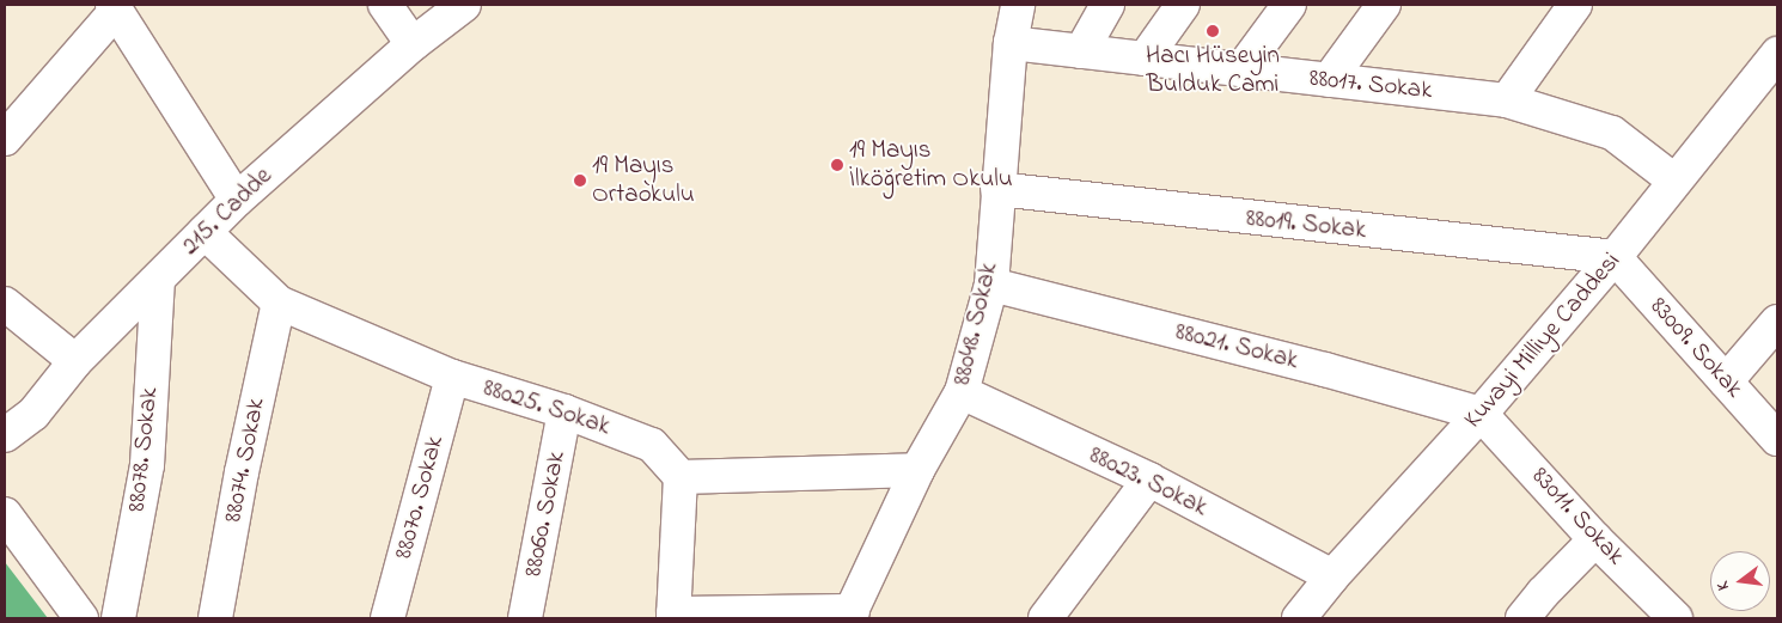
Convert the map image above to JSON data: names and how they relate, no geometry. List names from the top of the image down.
{
  "streets": {
    "street": [
      "88017. Sokak",
      "215. Cadde",
      "88019. Sokak",
      "88048. Sokak",
      "Kuvayi Milliye Caddesi",
      "88021. Sokak",
      "83009. Sokak",
      "88025. Sokak",
      "88078. Sokak",
      "88074. Sokak",
      "88023. Sokak",
      "88070. Sokak",
      "88060. Sokak",
      "83011. Sokak"
    ]
  },
  "crossings": [
    ["88017. Sokak", "88048. Sokak"],
    ["88017. Sokak", "Kuvayi Milliye Caddesi"],
    ["215. Cadde", "88025. Sokak"],
    ["215. Cadde", "88078. Sokak"],
    ["88019. Sokak", "88048. Sokak"],
    ["88019. Sokak", "Kuvayi Milliye Caddesi"],
    ["88019. Sokak", "83009. Sokak"],
    ["88048. Sokak", "88021. Sokak"],
    ["88048. Sokak", "88023. Sokak"],
    ["Kuvayi Milliye Caddesi", "88021. Sokak"],
    ["Kuvayi Milliye Caddesi", "83009. Sokak"],
    ["Kuvayi Milliye Caddesi", "88023. Sokak"],
    ["Kuvayi Milliye Caddesi", "83011. Sokak"],
    ["88021. Sokak", "83011. Sokak"],
    ["88025. Sokak", "88074. Sokak"],
    ["88025. Sokak", "88070. Sokak"],
    ["88025. Sokak", "88060. Sokak"]
  ],
  "places": ["Hacı Hüseyin Bulduk Cami", "19 Mayıs İlköğretim Okulu", "19 Mayıs Ortaokulu"],
  "north": "left"
}
